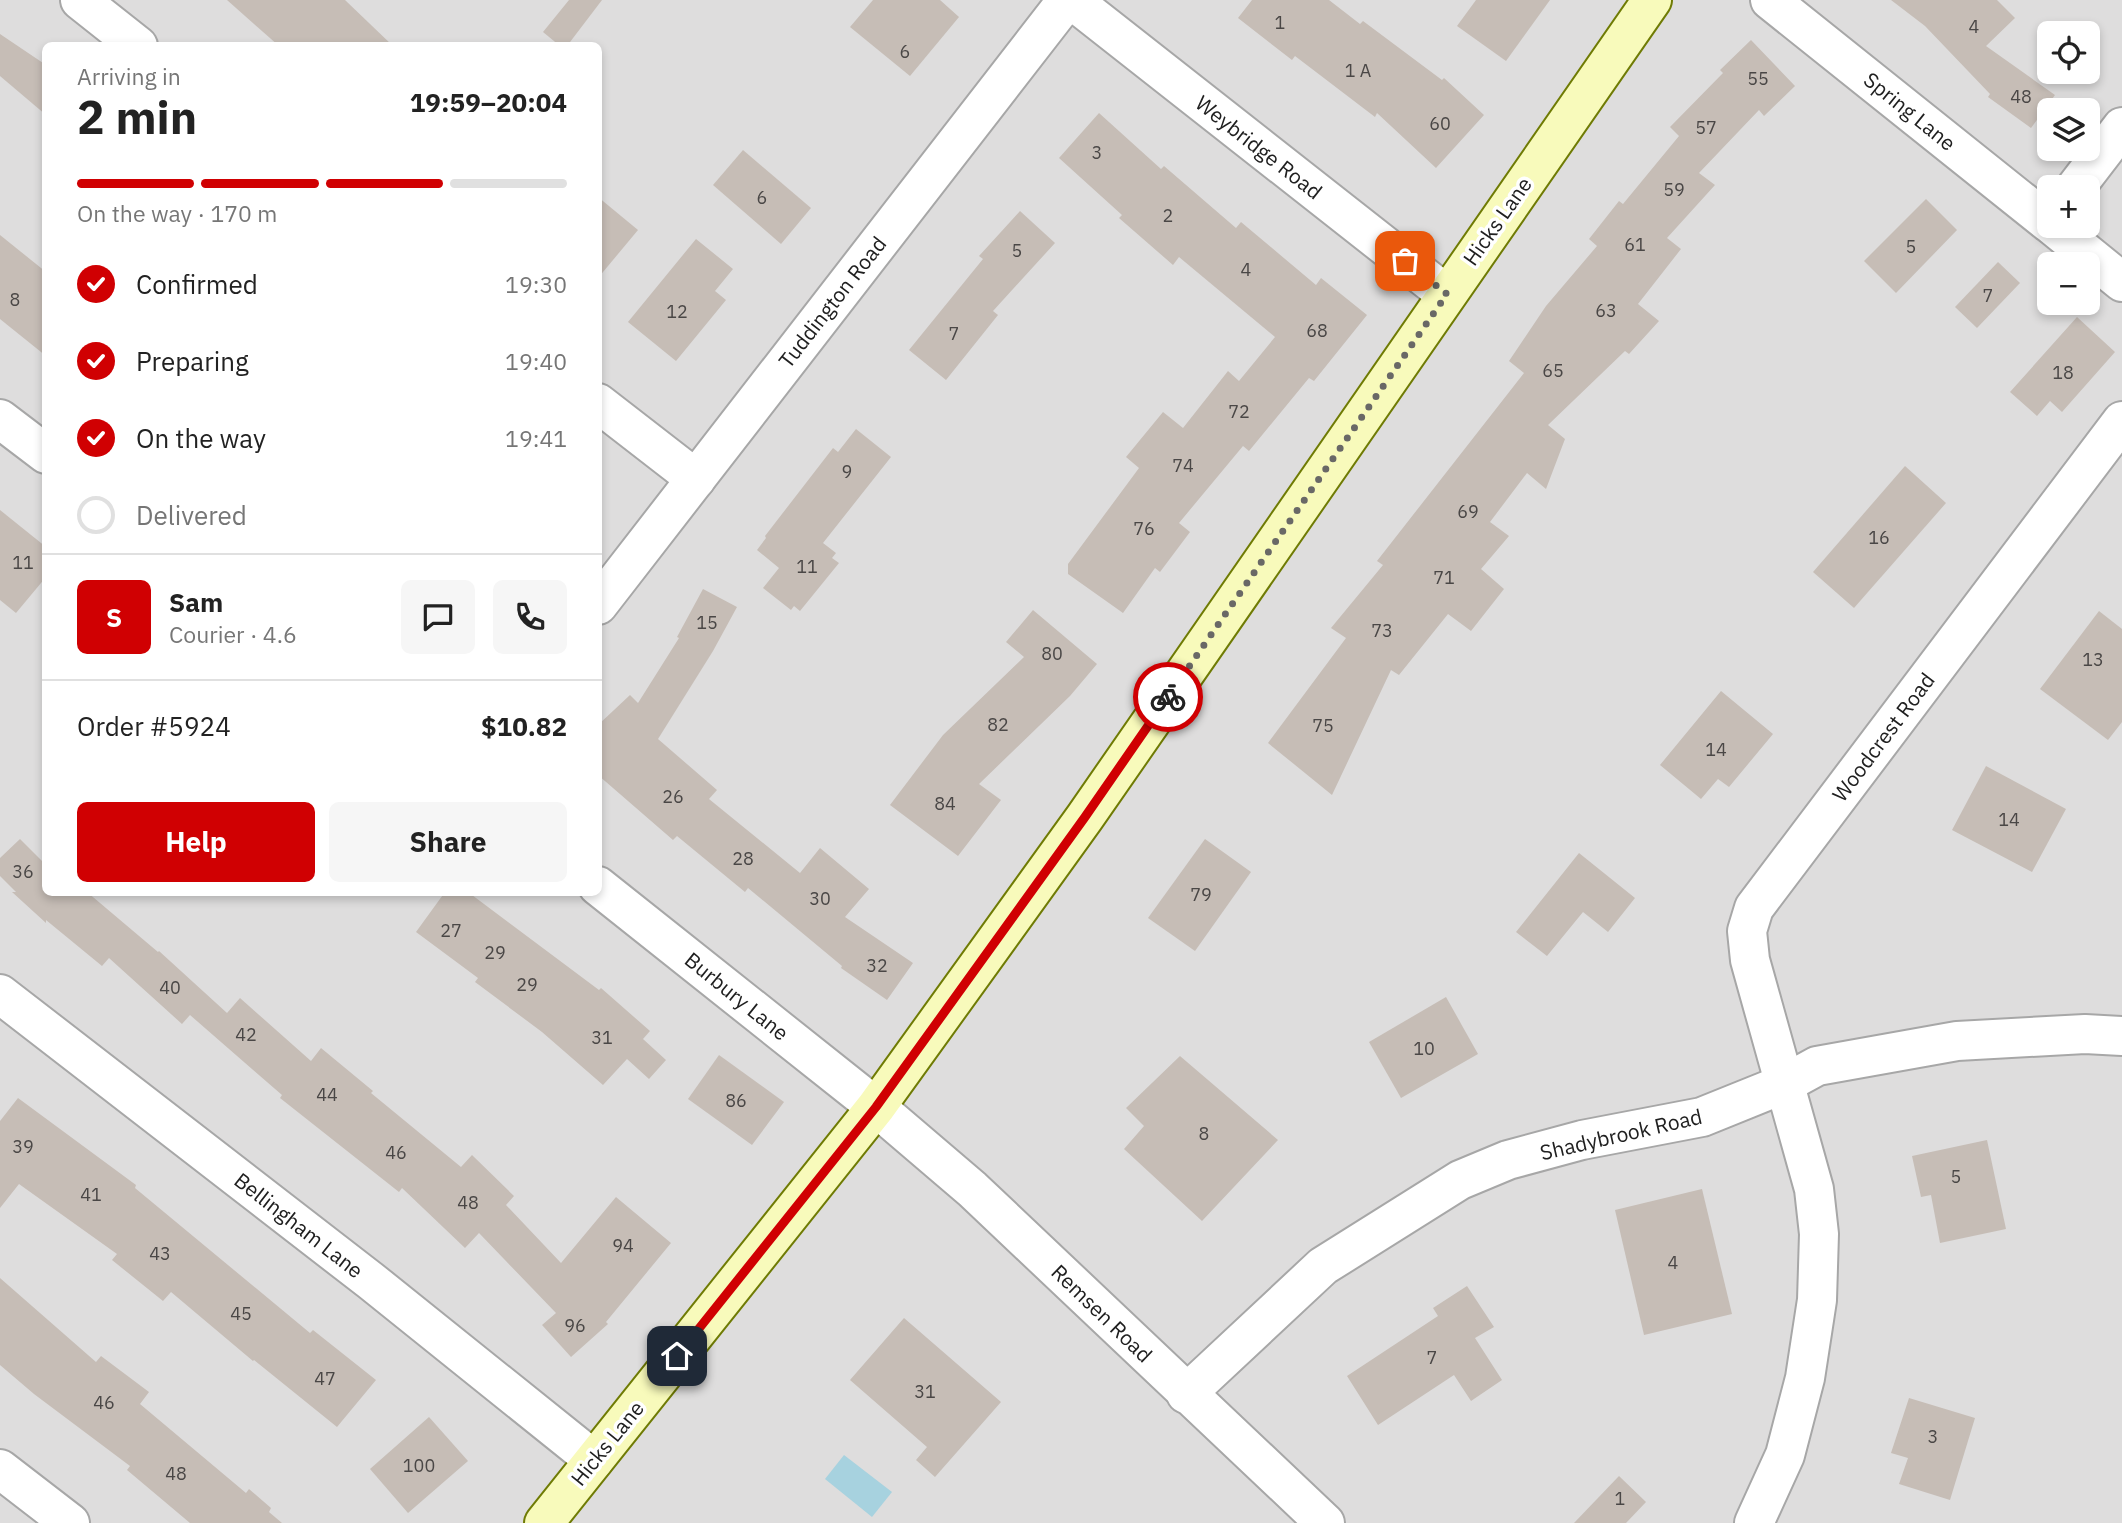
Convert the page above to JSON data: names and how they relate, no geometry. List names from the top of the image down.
{
  "streets": {
    "main road": ["Hicks Lane"],
    "street": [
      "Spring Lane",
      "Weybridge Road",
      "Tuddington Road",
      "Woodcrest Road",
      "Burbury Lane",
      "Shadybrook Road",
      "Bellingham Lane",
      "Remsen Road"
    ]
  },
  "crossings": [
    ["Weybridge Road", "Hicks Lane"],
    ["Weybridge Road", "Tuddington Road"],
    ["Hicks Lane", "Burbury Lane"],
    ["Hicks Lane", "Bellingham Lane"],
    ["Hicks Lane", "Remsen Road"],
    ["Woodcrest Road", "Shadybrook Road"],
    ["Burbury Lane", "Remsen Road"],
    ["Shadybrook Road", "Remsen Road"]
  ],
  "house_numbers": [
    "1",
    "4",
    "6",
    "1 A",
    "55",
    "48",
    "60",
    "57",
    "3",
    "59",
    "6",
    "2",
    "61",
    "5",
    "5",
    "4",
    "7",
    "8",
    "63",
    "12",
    "68",
    "7",
    "65",
    "18",
    "72",
    "74",
    "9",
    "69",
    "76",
    "16",
    "11",
    "11",
    "71",
    "15",
    "73",
    "80",
    "13",
    "82",
    "75",
    "14",
    "26",
    "84",
    "14",
    "28",
    "36",
    "79",
    "30",
    "27",
    "29",
    "32",
    "29",
    "40",
    "42",
    "31",
    "10",
    "44",
    "86",
    "8",
    "39",
    "46",
    "5",
    "41",
    "48",
    "94",
    "43",
    "4",
    "45",
    "96",
    "7",
    "47",
    "31",
    "46",
    "3",
    "100",
    "48",
    "1"
  ],
  "page": {
    "map_buttons": ["+", "−"],
    "heading": ["2 min", "Arriving in", "19:59–20:04"],
    "panel": [
      "Sam",
      "Courier · 4.6",
      "Order #5924",
      "$10.82"
    ],
    "bar": "On the way · 170 m",
    "list": [
      ["Confirmed", "19:30"],
      ["Preparing", "19:40"],
      ["On the way", "19:41"],
      "Delivered"
    ],
    "round": "S",
    "buttons": ["Help", "Share"]
  }
}
